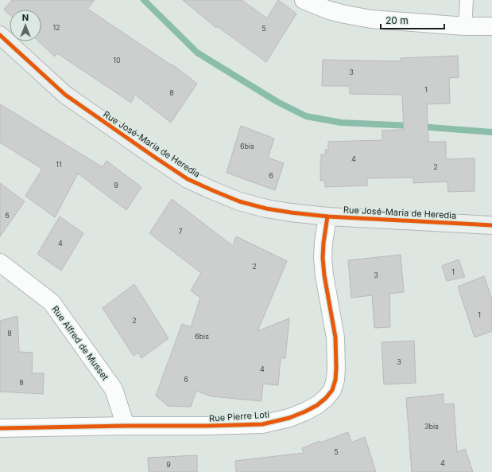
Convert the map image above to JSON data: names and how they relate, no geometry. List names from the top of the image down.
{
  "streets": {
    "street": ["Rue José-Maria de Heredia", "Rue Alfred de Musset", "Rue Pierre Loti"]
  },
  "crossings": [
    ["Rue José-Maria de Heredia", "Rue Pierre Loti"],
    ["Rue Alfred de Musset", "Rue Pierre Loti"]
  ],
  "house_numbers": [
    "12",
    "5",
    "10",
    "3",
    "1",
    "8",
    "6bis",
    "4",
    "11",
    "2",
    "6",
    "9",
    "6",
    "7",
    "4",
    "2",
    "1",
    "3",
    "1",
    "2",
    "8",
    "6bis",
    "3",
    "4",
    "6",
    "8",
    "3bis",
    "5",
    "4",
    "9"
  ],
  "scale_bar": "20 m",
  "north": "top"
}
